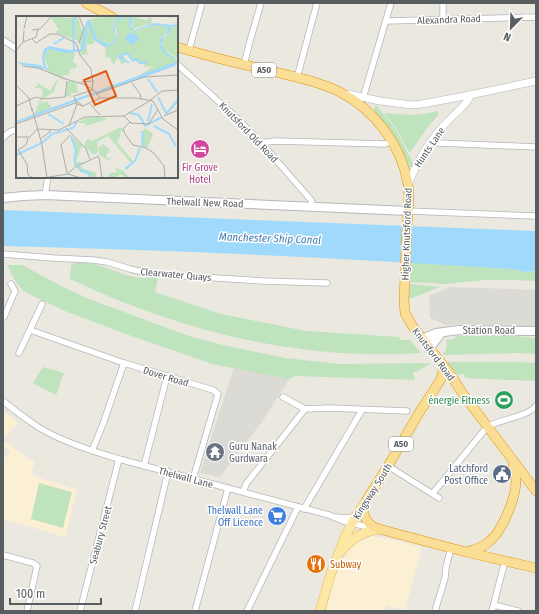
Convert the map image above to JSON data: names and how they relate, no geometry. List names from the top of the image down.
{
  "streets": {
    "highway": [
      "A50",
      "Higher Knutsford Road",
      "Knutsford Road",
      "Thelwall Lane",
      "Kingsway South"
    ],
    "main road": ["Thelwall New Road", "Station Road"],
    "street": [
      "Alexandra Road",
      "Knutsford Old Road",
      "Hunts Lane",
      "Clearwater Quays",
      "Dover Road",
      "Seabury Street"
    ]
  },
  "crossings": [
    ["Knutsford Old Road", "Thelwall New Road"],
    ["Hunts Lane", "Higher Knutsford Road"],
    ["Thelwall New Road", "Higher Knutsford Road"],
    ["Higher Knutsford Road", "Knutsford Road"],
    ["Station Road", "Knutsford Road"],
    ["Knutsford Road", "Thelwall Lane"],
    ["Knutsford Road", "Kingsway South"],
    ["Dover Road", "Thelwall Lane"],
    ["Thelwall Lane", "Kingsway South"],
    ["Thelwall Lane", "Seabury Street"]
  ],
  "water": ["Manchester Ship Canal"],
  "places": {
    "hotel": ["Fir Grove Hotel"],
    "sports": ["énergie Fitness"],
    "temple": ["Guru Nanak Gurdwara"],
    "public building": ["Latchford Post Office"],
    "supermarket": ["Thelwall Lane Off Licence"],
    "restaurant": ["Subway"]
  },
  "scale_bar": "100 m",
  "north": "bottom left"
}
